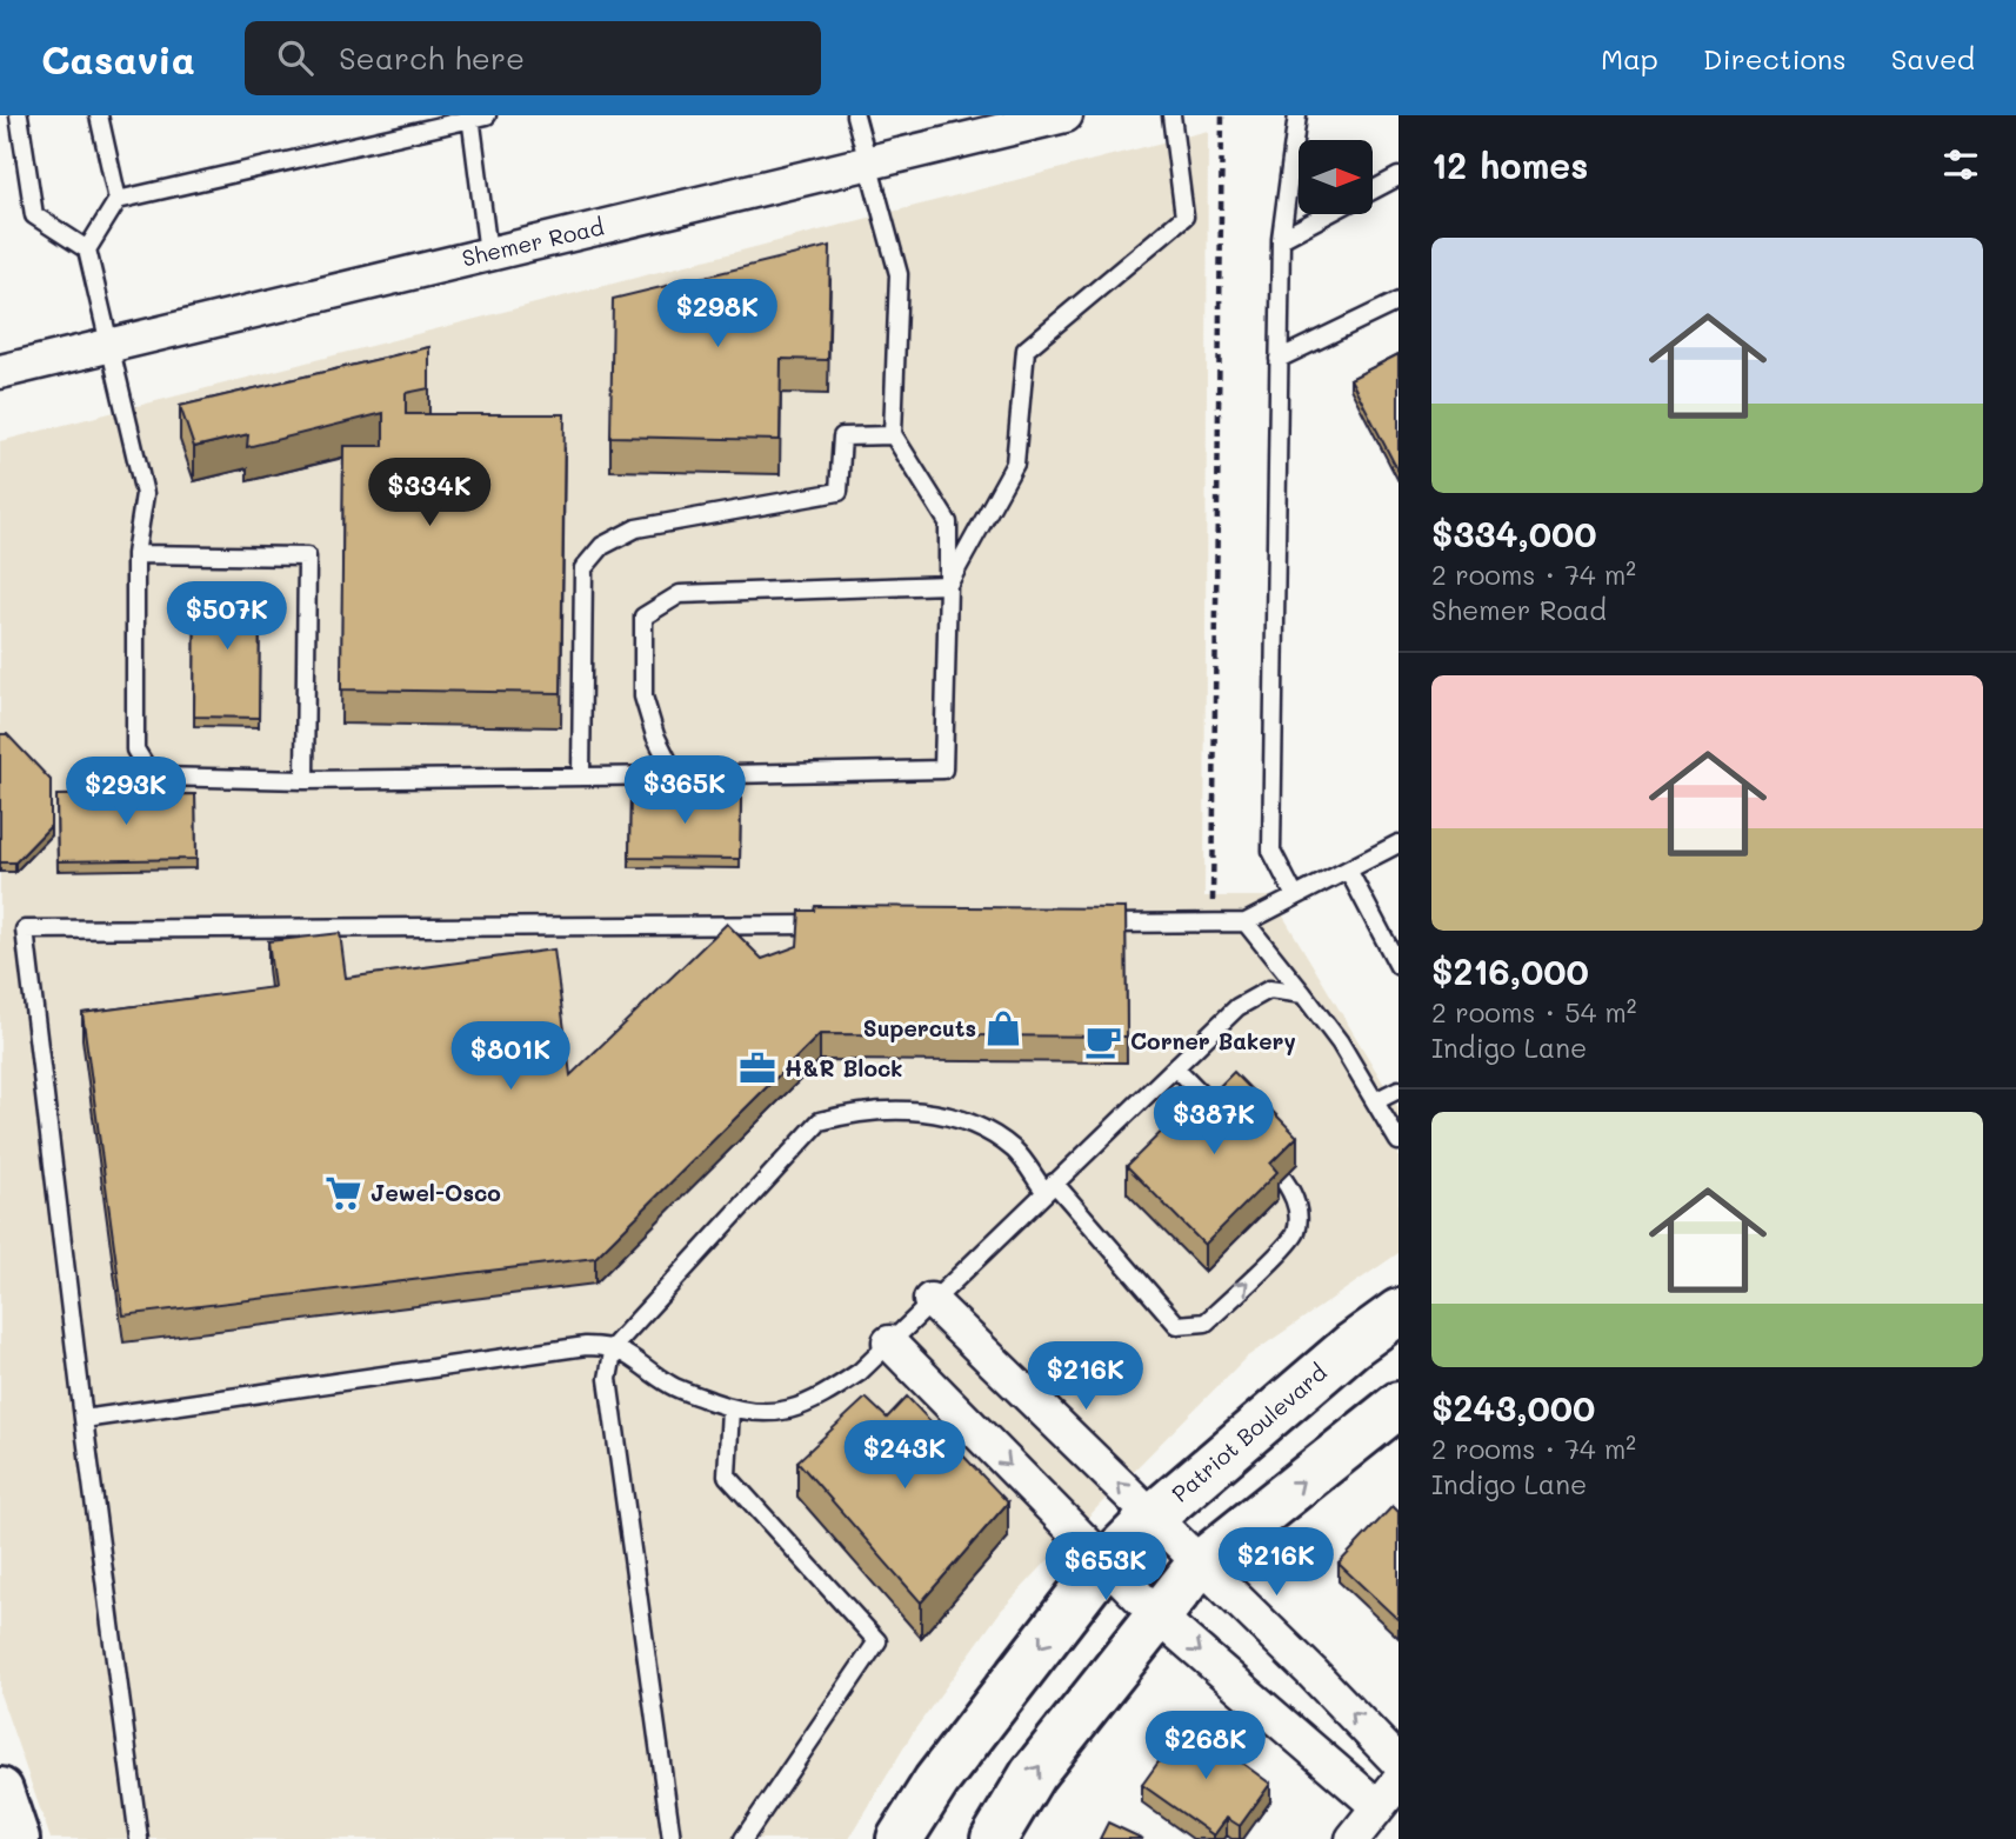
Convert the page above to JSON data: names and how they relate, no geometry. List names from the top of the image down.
{
  "streets": {
    "main road": ["Patriot Boulevard"],
    "street": ["Shemer Road"]
  },
  "places": {
    "shop": ["Supercuts"],
    "cafe": ["Corner Bakery"],
    "office": ["H&R Block"],
    "supermarket": ["Jewel-Osco"]
  },
  "north": "right",
  "page": {
    "header": "Casavia",
    "search": "Search here",
    "nav": ["Map", "Directions", "Saved"],
    "heading": "12 homes",
    "list": [
      {
        "name": "$334,000",
        "note": "2 rooms · 74 m² · Shemer Road"
      },
      {
        "name": "$216,000",
        "note": "2 rooms · 54 m² · Indigo Lane"
      },
      {
        "name": "$243,000",
        "note": "2 rooms · 74 m² · Indigo Lane"
      }
    ],
    "price": [
      "$298K",
      "$334K",
      "$507K",
      "$365K",
      "$293K",
      "$801K",
      "$387K",
      "$216K",
      "$243K",
      "$216K",
      "$653K",
      "$268K"
    ]
  }
}
